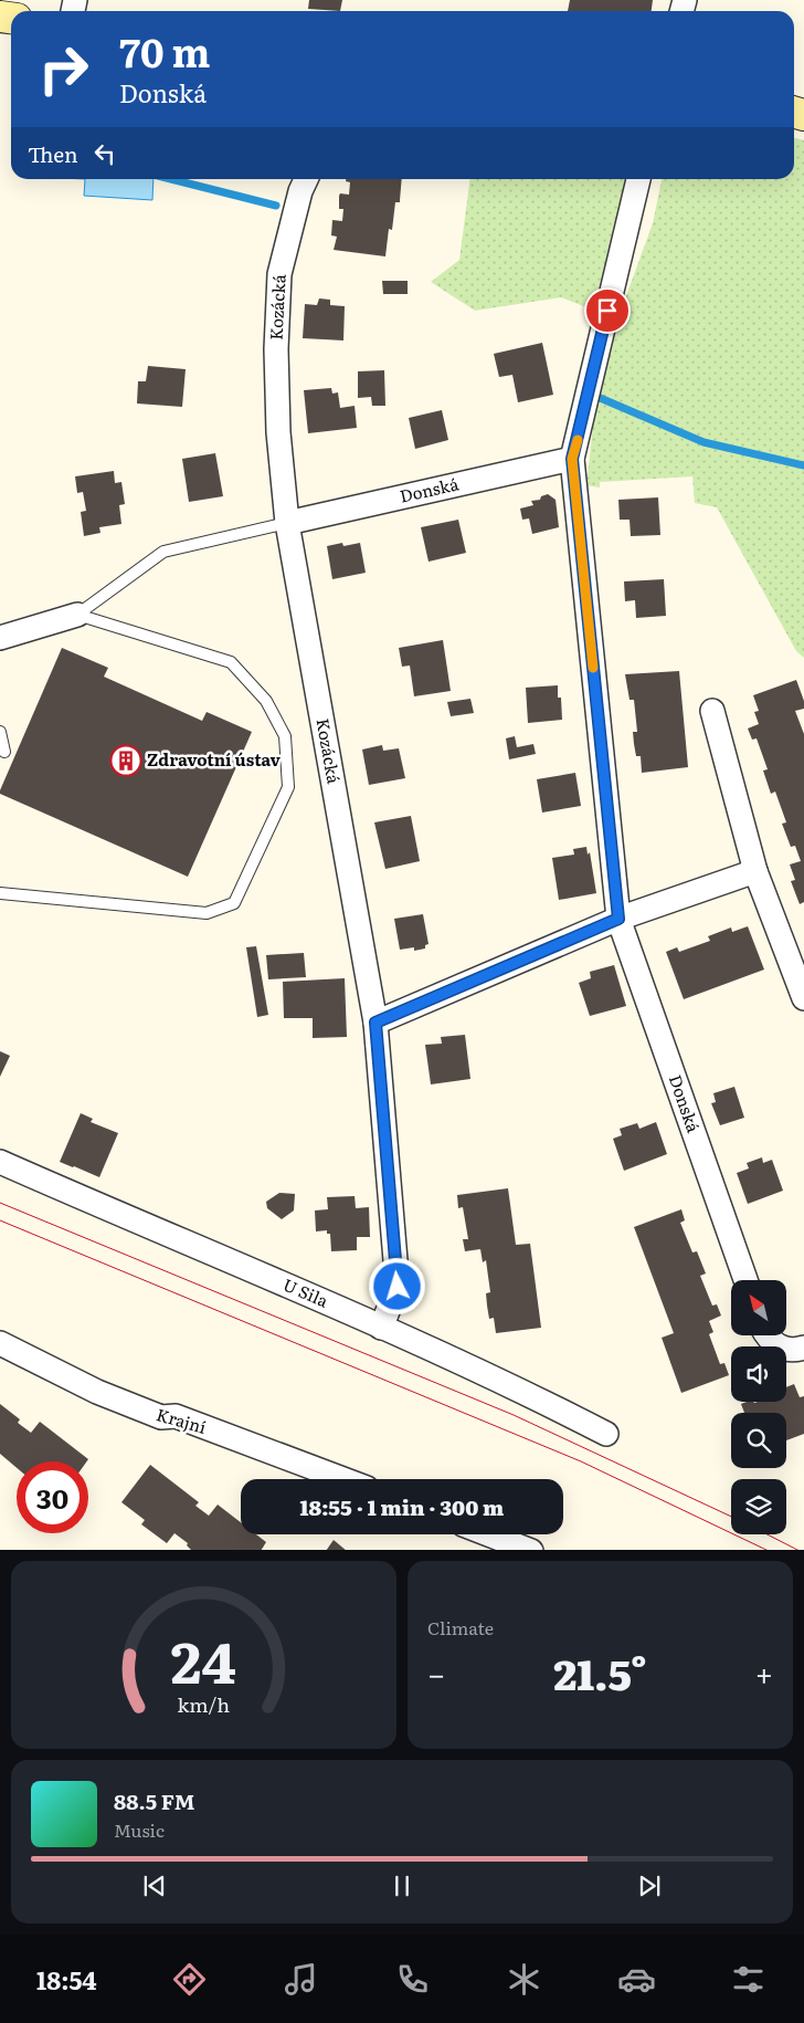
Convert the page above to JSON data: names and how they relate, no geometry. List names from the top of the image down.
{
  "streets": {
    "street": [
      "Kozácká",
      "Donská",
      "U Sila",
      "Krajní"
    ]
  },
  "crossings": [
    ["Kozácká", "Donská"],
    ["Kozácká", "U Sila"]
  ],
  "places": {
    "building": ["Zdravotní ústav"]
  },
  "north": "top left",
  "page": {
    "turn": ["70 m", "Donská"],
    "then": "Then",
    "limit": "30",
    "trip": "18:55 · 1 min · 300 m",
    "tile": "Climate",
    "heat": ["−", "21.5°", "+"],
    "song": ["88.5 FM", "Music"],
    "tabs": "18:54",
    "gauge": ["24", "km/h"]
  }
}
